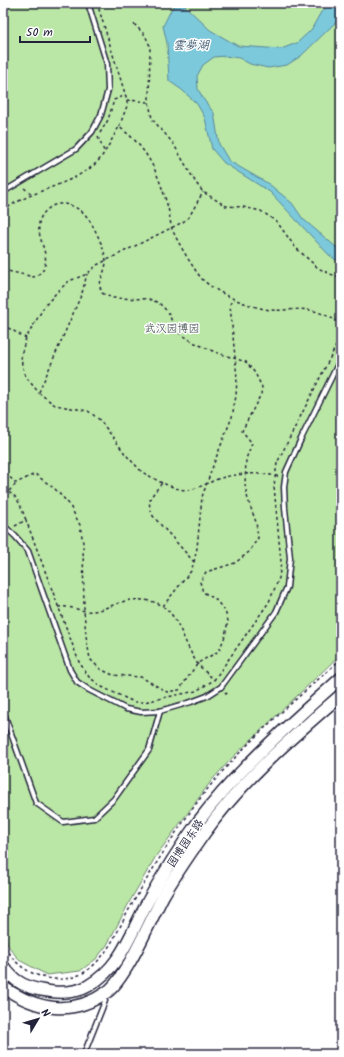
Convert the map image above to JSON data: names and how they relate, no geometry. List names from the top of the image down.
{
  "streets": {
    "main road": ["园博园东路"]
  },
  "water": ["雲夢湖"],
  "parks": ["武汉园博园"],
  "scale_bar": "50 m",
  "north": "top right"
}
